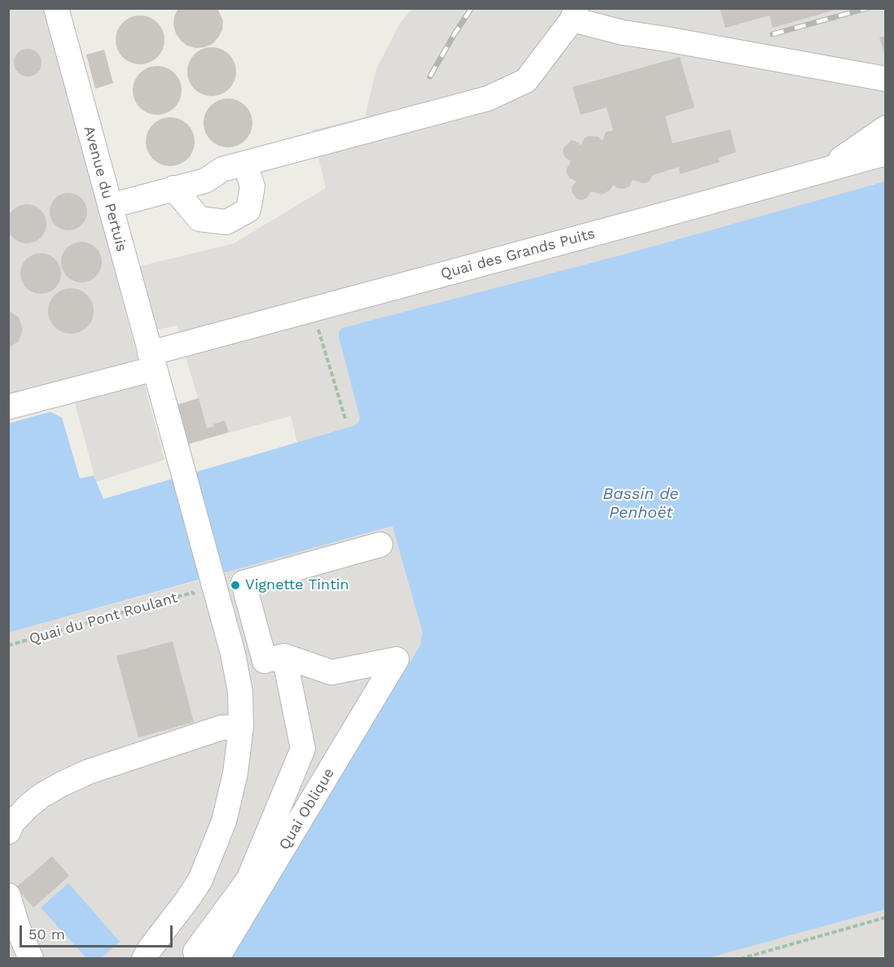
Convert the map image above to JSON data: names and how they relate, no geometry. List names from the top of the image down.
{
  "streets": {
    "street": ["Avenue du Pertuis", "Quai des Grands Puits", "Quai Oblique"],
    "path": ["Quai du Pont Roulant"]
  },
  "crossings": [
    ["Avenue du Pertuis", "Quai des Grands Puits"],
    ["Avenue du Pertuis", "Quai du Pont Roulant"]
  ],
  "water": ["Bassin de Penhoët"],
  "places": ["Vignette Tintin"],
  "scale_bar": "50 m"
}
